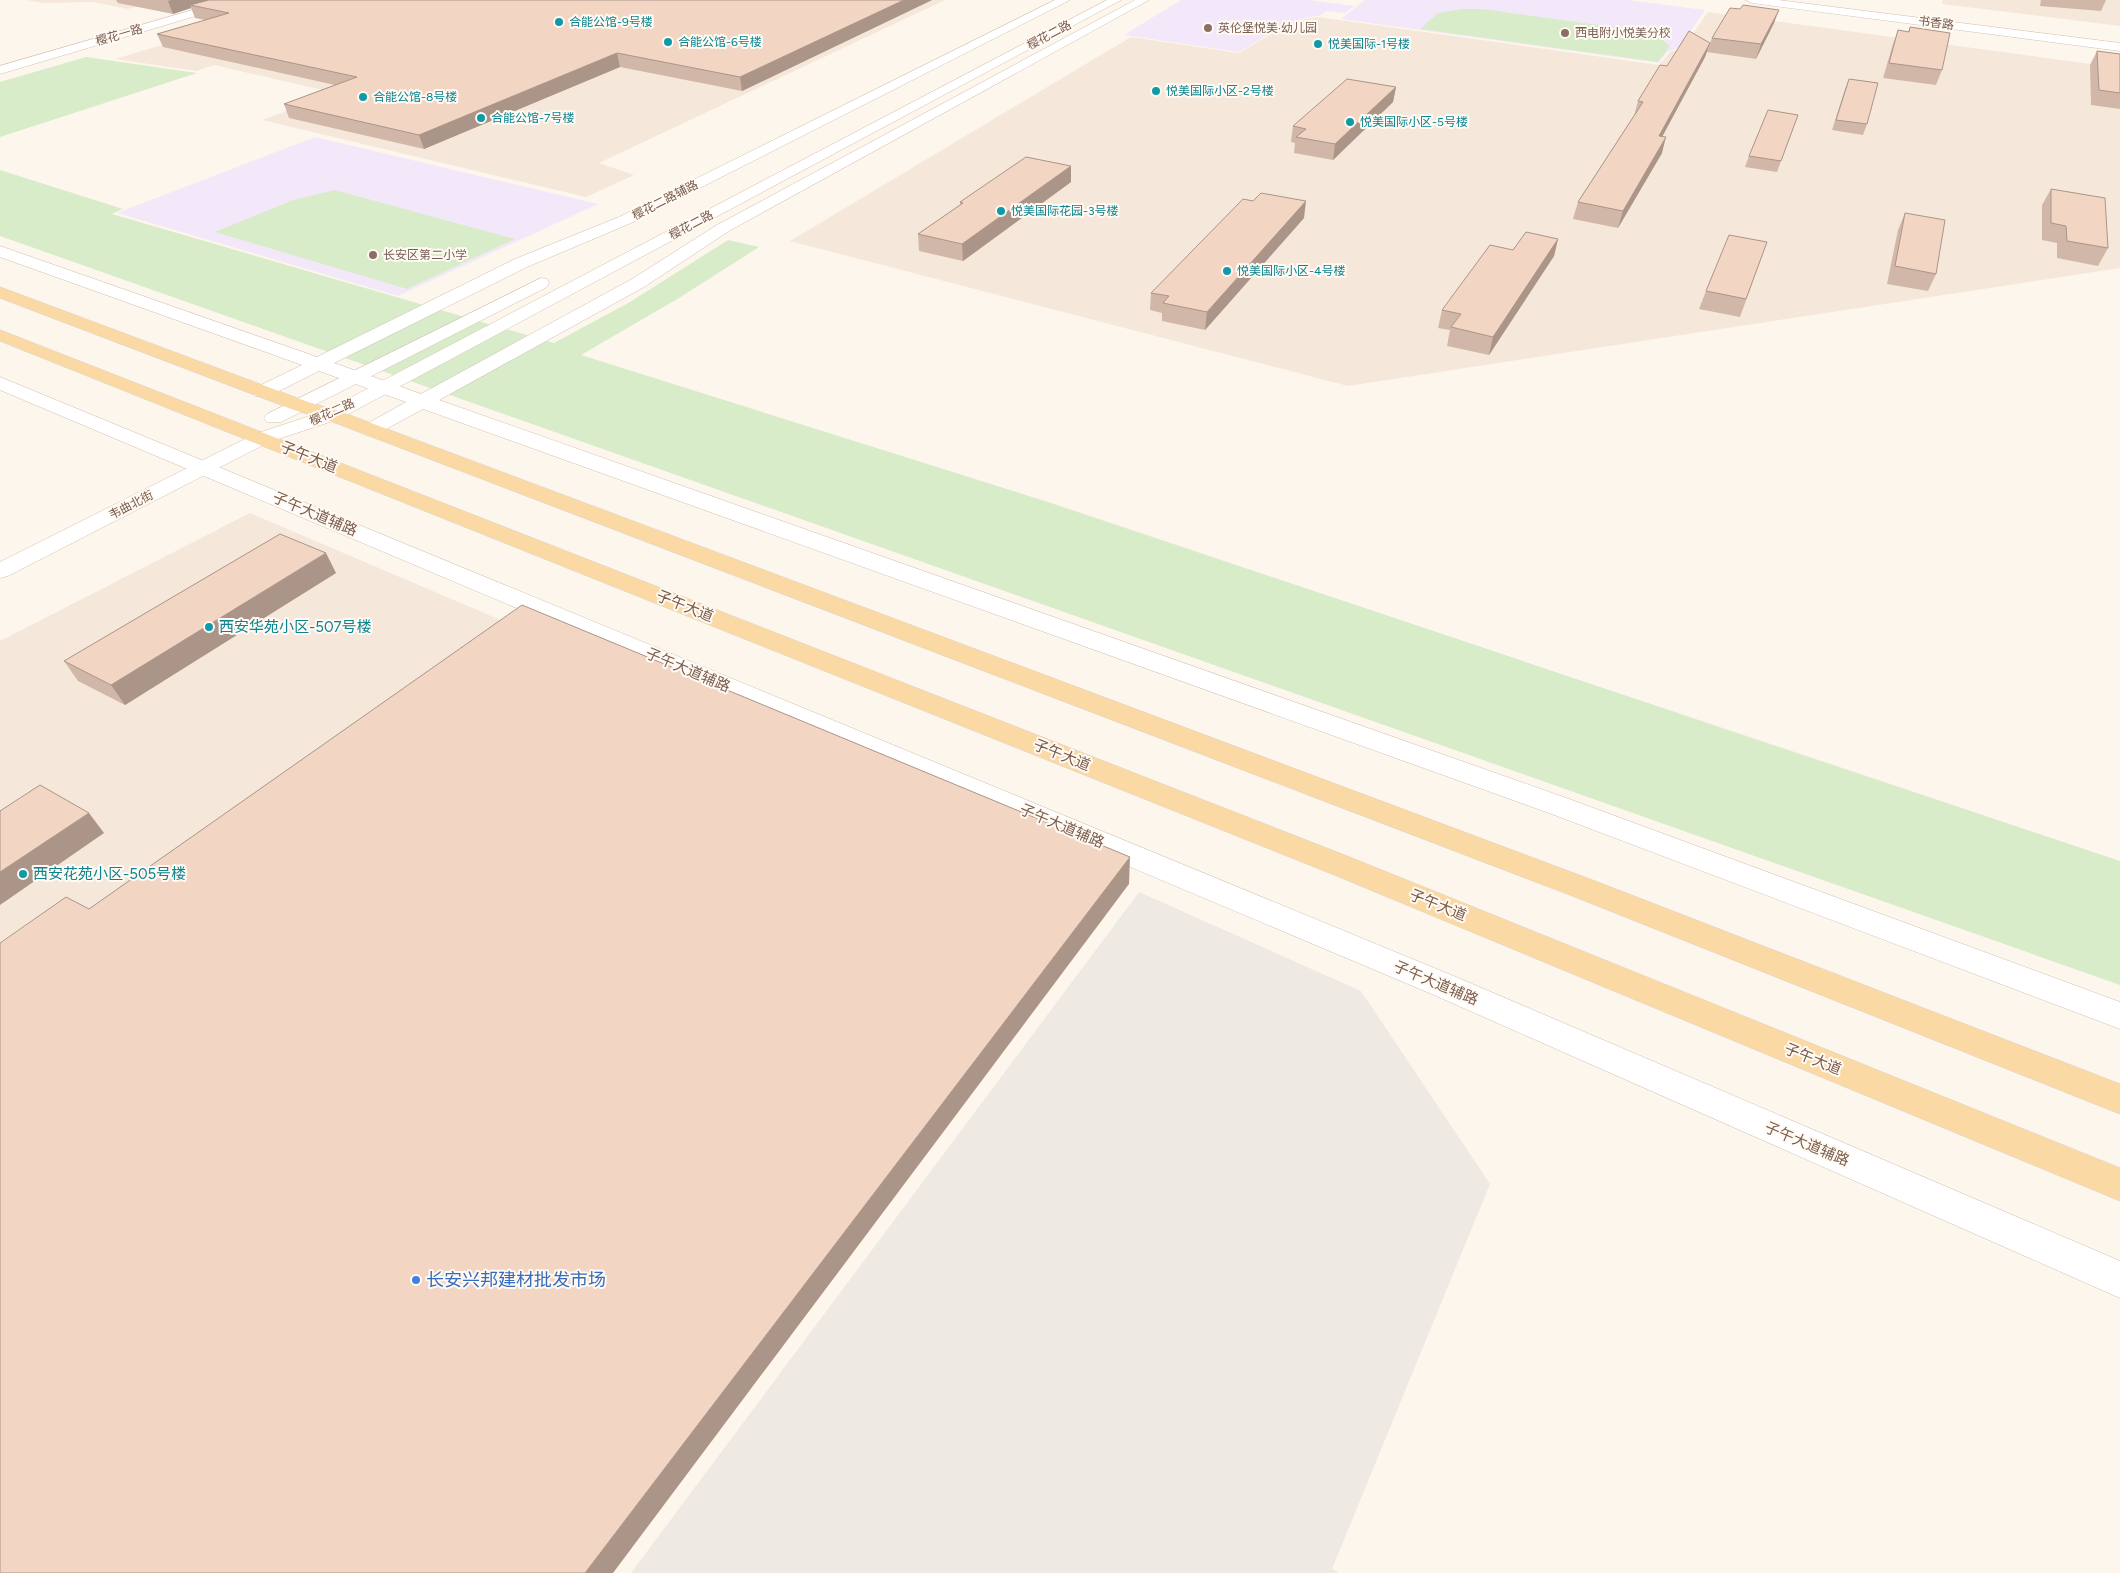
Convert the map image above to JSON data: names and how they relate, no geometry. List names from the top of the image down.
{
  "streets": {
    "main road": ["子午大道"],
    "street": [
      "书香路",
      "樱花一路",
      "樱花二路",
      "樱花二路辅路",
      "韦曲北街",
      "子午大道辅路"
    ]
  },
  "crossings": [
    ["樱花二路", "子午大道"],
    ["樱花二路", "韦曲北街"],
    ["子午大道", "韦曲北街"],
    ["韦曲北街", "子午大道辅路"]
  ],
  "places": [
    "合能公馆-9号楼",
    "英伦堡悦美·幼儿园",
    "西电附小悦美分校",
    "合能公馆-6号楼",
    "悦美国际-1号楼",
    "悦美国际小区-2号楼",
    "合能公馆-8号楼",
    "合能公馆-7号楼",
    "悦美国际小区-5号楼",
    "悦美国际花园-3号楼",
    "长安区第二小学",
    "悦美国际小区-4号楼",
    "西安华苑小区-507号楼",
    "西安花苑小区-505号楼",
    "长安兴邦建材批发市场"
  ]
}
